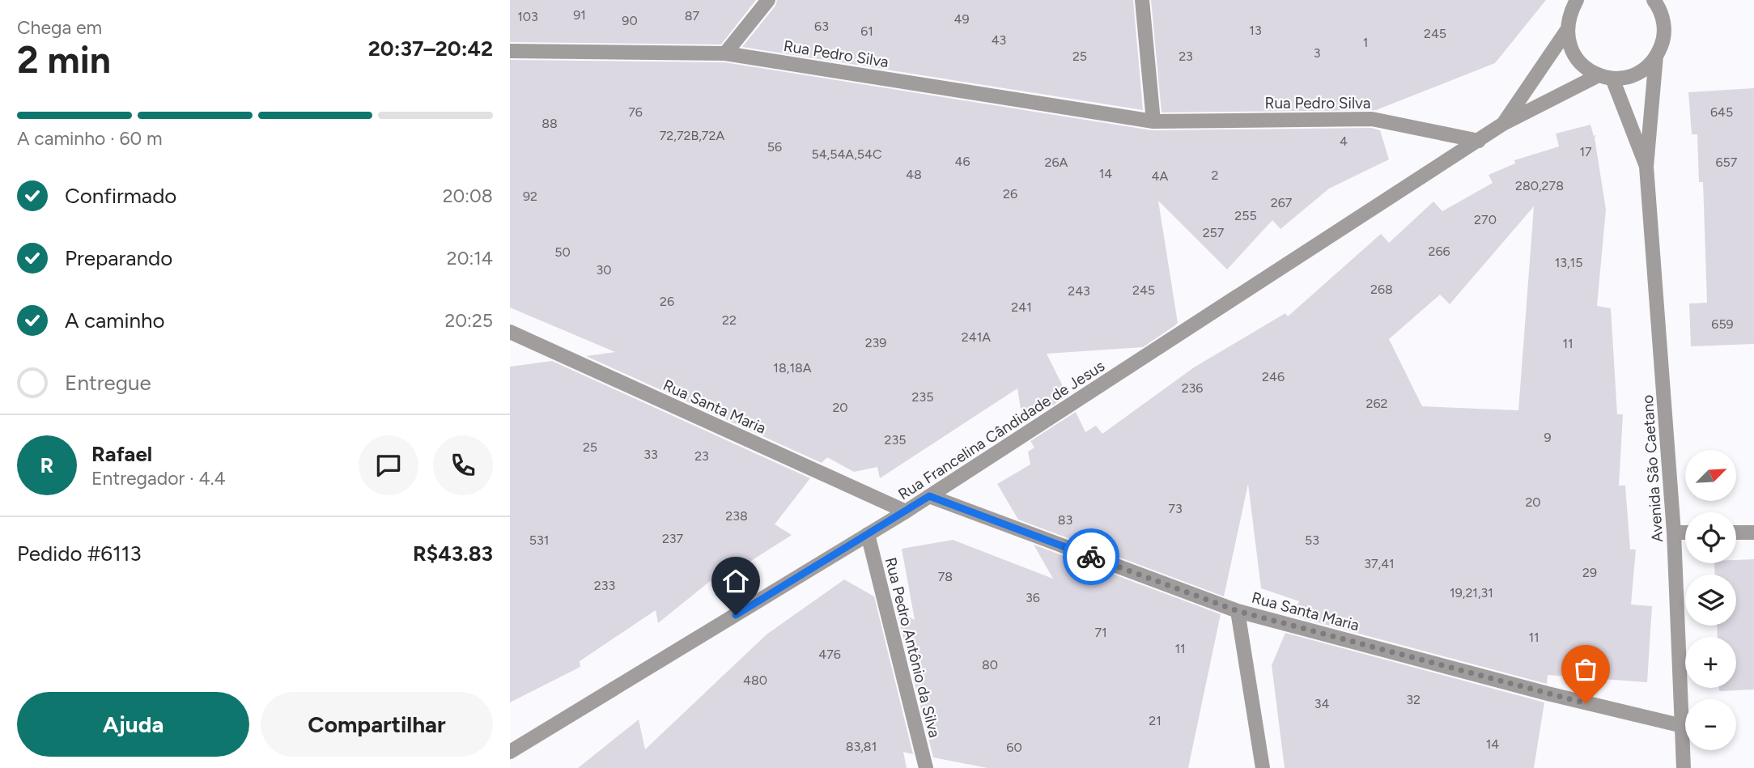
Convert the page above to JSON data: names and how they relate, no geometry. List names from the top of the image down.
{
  "streets": {
    "street": [
      "Rua Pedro Silva",
      "Rua Santa Maria",
      "Rua Francelina Cândidade de Jesus",
      "Avenida São Caetano",
      "Rua Pedro Antônio da Silva"
    ]
  },
  "crossings": [
    ["Rua Pedro Silva", "Rua Francelina Cândidade de Jesus"],
    ["Rua Santa Maria", "Rua Francelina Cândidade de Jesus"],
    ["Rua Santa Maria", "Avenida São Caetano"],
    ["Rua Francelina Cândidade de Jesus", "Rua Pedro Antônio da Silva"]
  ],
  "house_numbers": [
    "91",
    "87",
    "103",
    "49",
    "90",
    "63",
    "13",
    "61",
    "245",
    "43",
    "1",
    "3",
    "25",
    "23",
    "76",
    "645",
    "88",
    "72,72B,72A",
    "4",
    "56",
    "17",
    "54,54A,54C",
    "46",
    "26A",
    "657",
    "14",
    "48",
    "2",
    "4A",
    "280,278",
    "26",
    "92",
    "267",
    "255",
    "270",
    "257",
    "266",
    "50",
    "13,15",
    "30",
    "268",
    "245",
    "243",
    "26",
    "241",
    "22",
    "659",
    "241A",
    "239",
    "11",
    "18,18A",
    "246",
    "236",
    "235",
    "262",
    "20",
    "9",
    "235",
    "25",
    "33",
    "23",
    "20",
    "73",
    "238",
    "83",
    "237",
    "531",
    "53",
    "37,41",
    "29",
    "78",
    "233",
    "19,21,31",
    "36",
    "71",
    "11",
    "11",
    "476",
    "80",
    "480",
    "32",
    "34",
    "21",
    "14",
    "83,81",
    "60"
  ],
  "north": "top right",
  "page": {
    "heading": ["2 min", "Chega em", "20:37–20:42"],
    "panel": [
      "Rafael",
      "Entregador · 4.4",
      "Pedido #6113",
      "R$43.83"
    ],
    "bar": "A caminho · 60 m",
    "list": [
      ["Confirmado", "20:08"],
      ["Preparando", "20:14"],
      ["A caminho", "20:25"],
      "Entregue"
    ],
    "round": "R",
    "map_buttons": ["+", "−"],
    "buttons": ["Ajuda", "Compartilhar"]
  }
}
